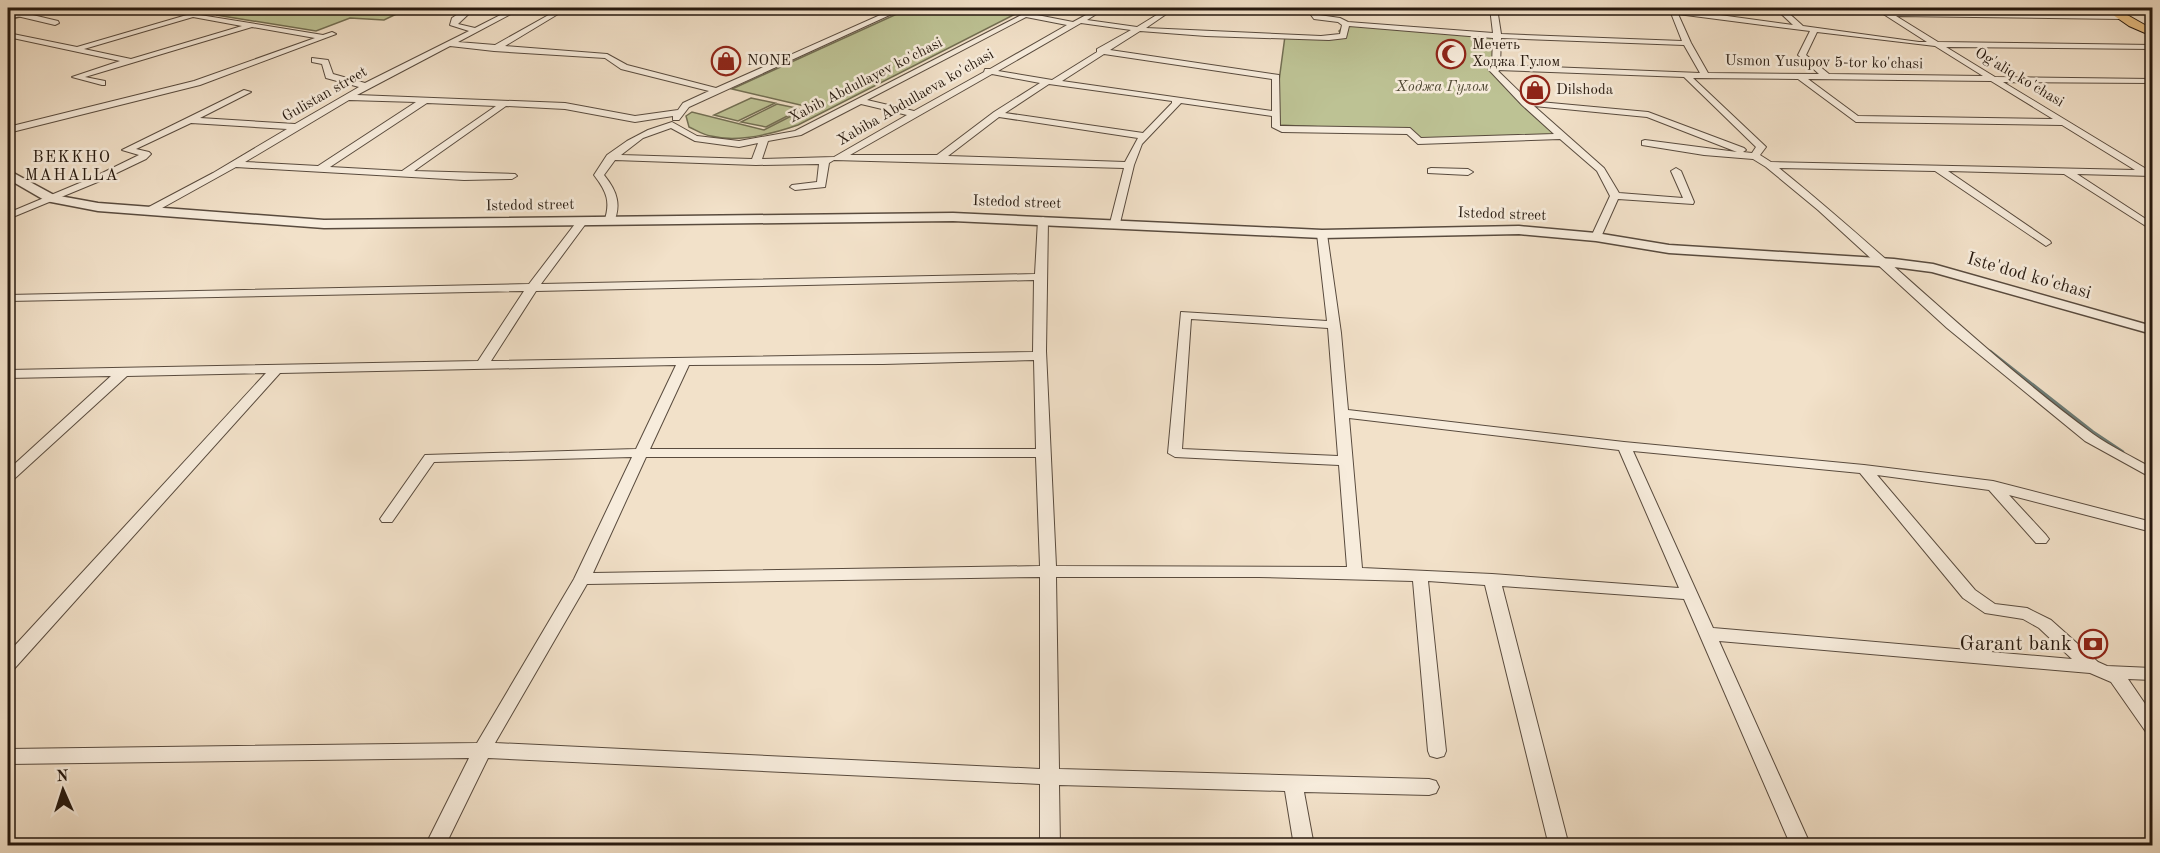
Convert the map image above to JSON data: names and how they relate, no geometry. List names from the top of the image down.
{
  "streets": {
    "street": [
      "Usmon Yusupov 5-tor ko'chasi",
      "Og'aliq ko'chasi",
      "Xabib Abdullayev ko'chasi",
      "Gulistan street",
      "Xabiba Abdullaeva ko'chasi",
      "Istedod street",
      "Iste'dod ko'chasi"
    ]
  },
  "crossings": [
    ["Usmon Yusupov 5-tor ko'chasi", "Og'aliq ko'chasi"],
    ["Gulistan street", "Istedod street"],
    ["Istedod street", "Iste'dod ko'chasi"]
  ],
  "districts": ["BEKKHO MAHALLA"],
  "parks": ["Ходжа Гулом"],
  "places": {
    "mosque": ["Мечеть Ходжа Гулом"],
    "shop": ["NONE", "Dilshoda"],
    "bank": ["Garant bank"]
  },
  "north": "top"
}
